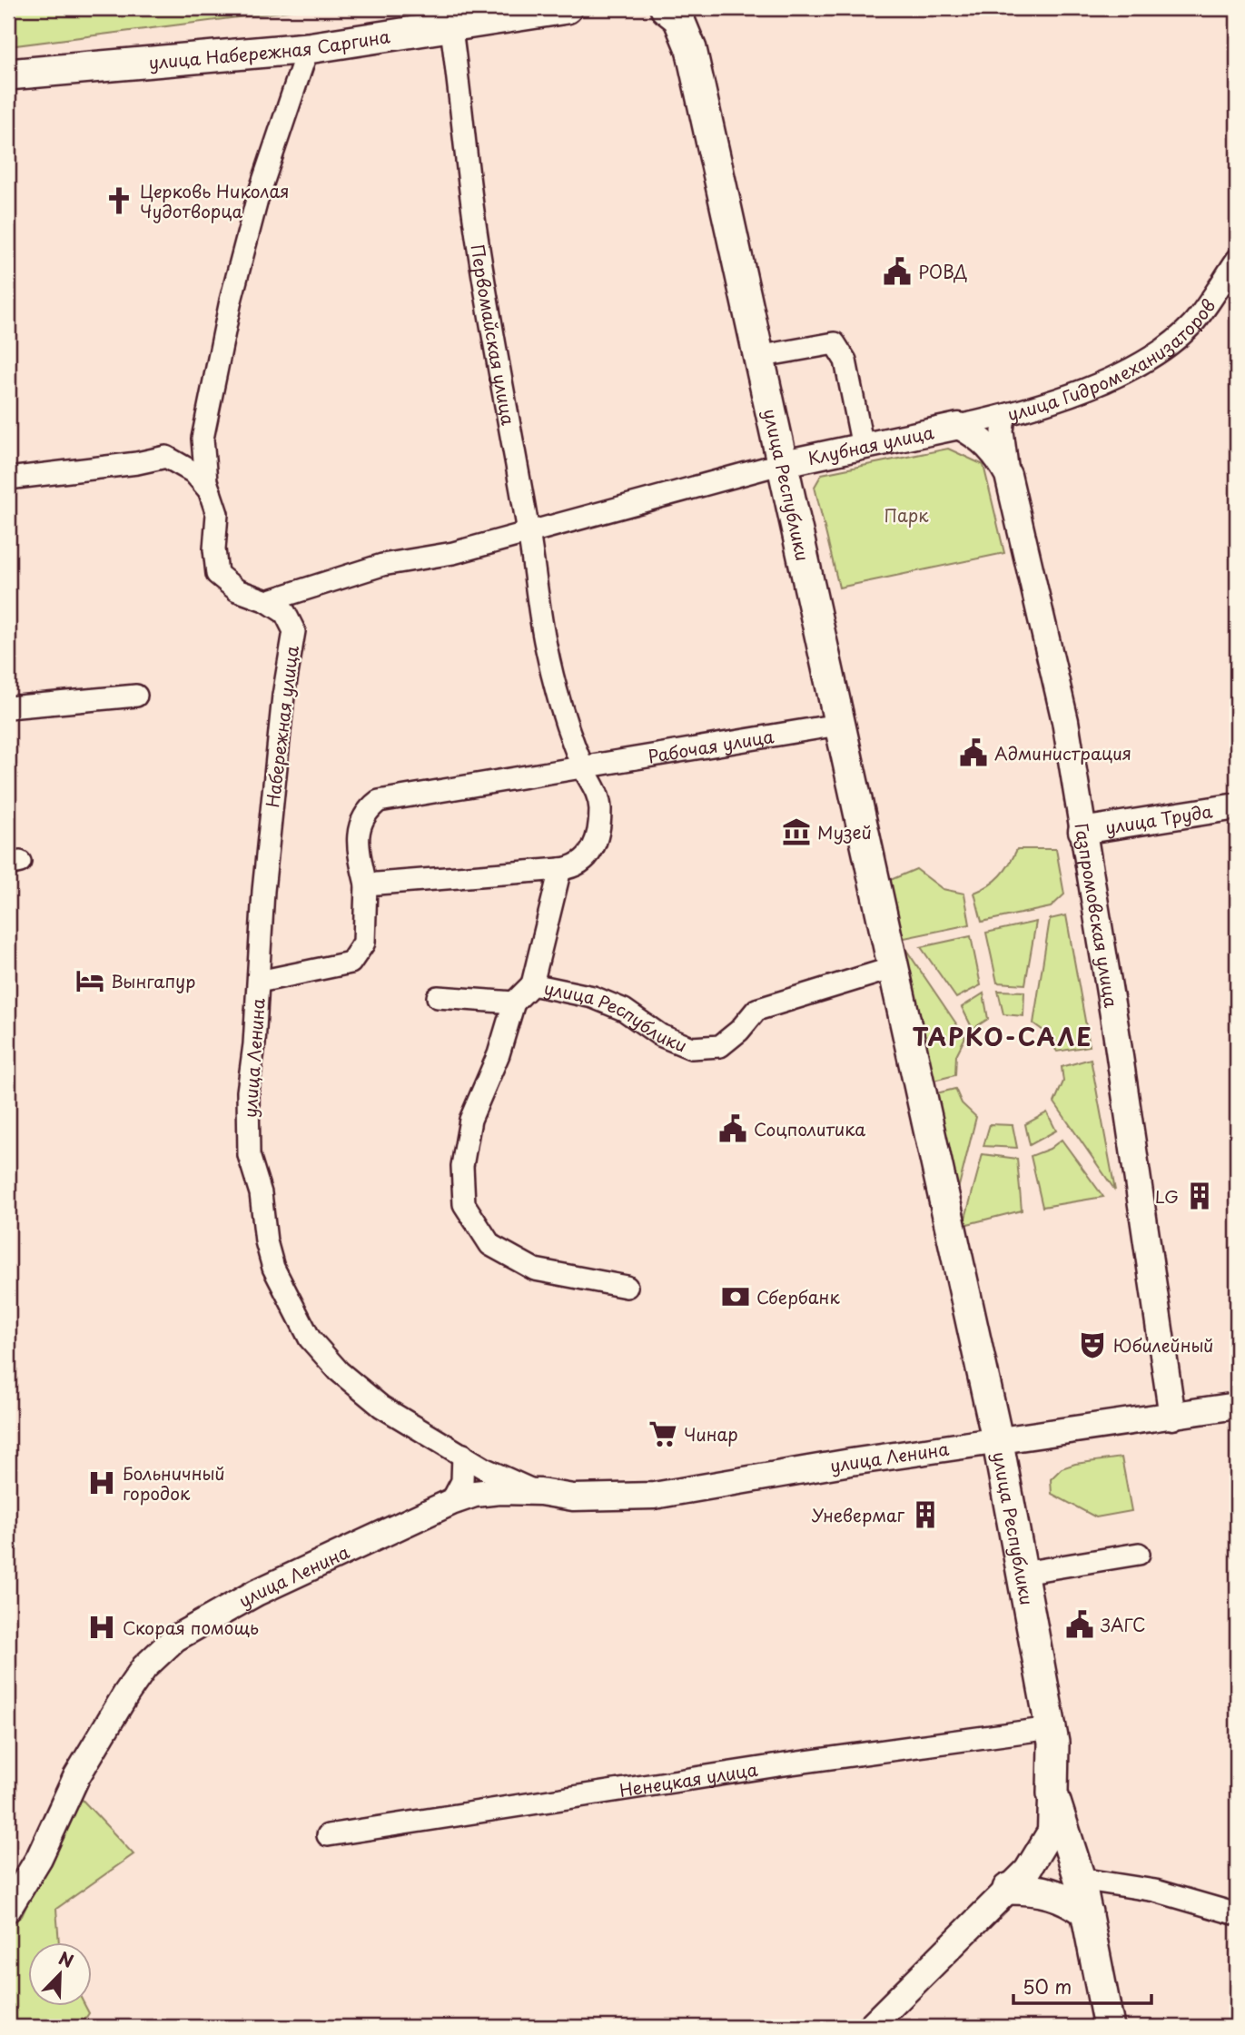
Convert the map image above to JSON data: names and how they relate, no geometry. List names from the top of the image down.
{
  "streets": {
    "main road": ["улица Набережная Саргина", "улица Республики"],
    "street": [
      "Первомайская улица",
      "улица Гидромеханизаторов",
      "Клубная улица",
      "Набережная улица",
      "Рабочая улица",
      "улица Труда",
      "Газпромовская улица",
      "улица Ленина",
      "Ненецкая улица"
    ]
  },
  "crossings": [
    ["улица Набережная Саргина", "Первомайская улица"],
    ["улица Набережная Саргина", "Набережная улица"],
    ["Первомайская улица", "Клубная улица"],
    ["Первомайская улица", "Рабочая улица"],
    ["улица Гидромеханизаторов", "Клубная улица"],
    ["улица Гидромеханизаторов", "Газпромовская улица"],
    ["Клубная улица", "улица Республики"],
    ["Клубная улица", "Набережная улица"],
    ["Клубная улица", "Газпромовская улица"],
    ["улица Республики", "Рабочая улица"],
    ["улица Республики", "улица Ленина"],
    ["улица Республики", "Ненецкая улица"],
    ["Набережная улица", "Рабочая улица"],
    ["Набережная улица", "улица Ленина"],
    ["Рабочая улица", "улица Ленина"],
    ["улица Труда", "Газпромовская улица"],
    ["Газпромовская улица", "улица Ленина"]
  ],
  "districts": ["ТАРКО-САЛЕ"],
  "parks": ["Парк"],
  "places": {
    "church": ["Церковь Николая Чудотворца"],
    "public building": [
      "РОВД",
      "Администрация",
      "Соцполитика",
      "ЗАГС"
    ],
    "museum": ["Музей"],
    "hotel": ["Вынгапур"],
    "building": ["LG", "Уневермаг"],
    "bank": ["Сбербанк"],
    "theatre": ["Юбилейный"],
    "supermarket": ["Чинар"],
    "hospital": ["Больничный городок", "Скорая помощь"]
  },
  "scale_bar": "50 m",
  "north": "top right"
}
